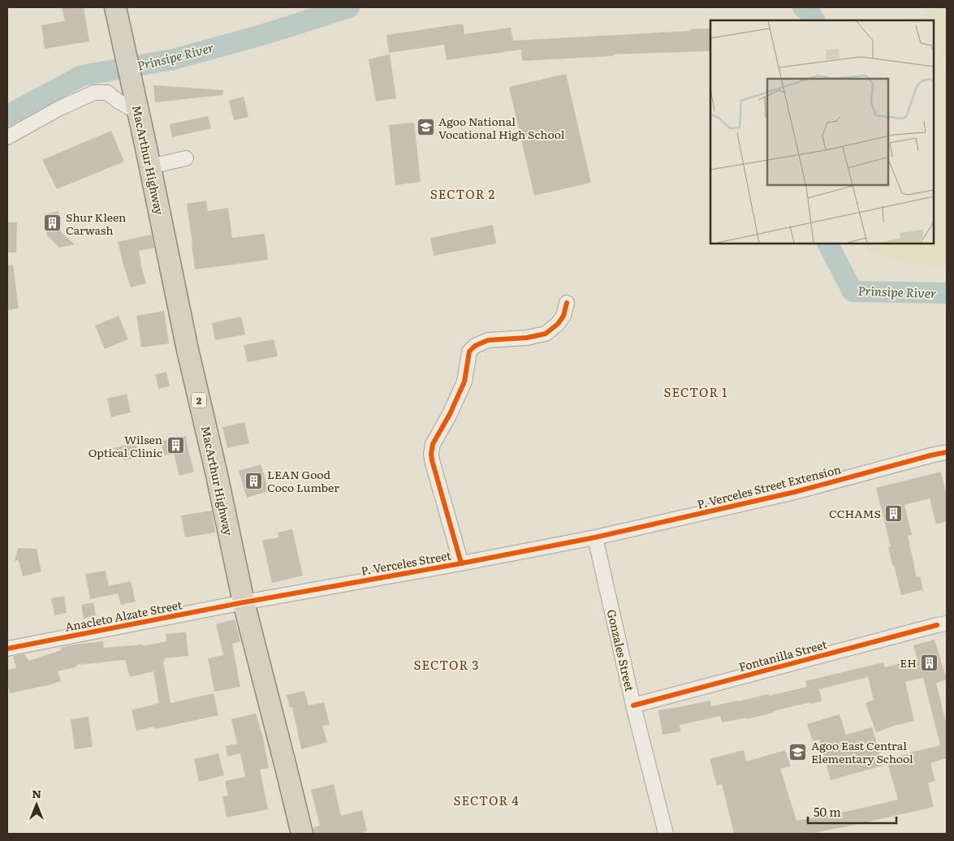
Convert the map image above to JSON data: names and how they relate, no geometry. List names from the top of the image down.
{
  "streets": {
    "highway": ["MacArthur Highway", "2"],
    "street": [
      "P. Verceles Street Extension",
      "P. Verceles Street",
      "Anacleto Alzate Street",
      "Gonzales Street",
      "Fontanilla Street"
    ]
  },
  "crossings": [
    ["MacArthur Highway", "P. Verceles Street"],
    ["MacArthur Highway", "Anacleto Alzate Street"],
    ["P. Verceles Street Extension", "P. Verceles Street"],
    ["P. Verceles Street Extension", "Gonzales Street"],
    ["P. Verceles Street", "Anacleto Alzate Street"],
    ["P. Verceles Street", "Gonzales Street"],
    ["Gonzales Street", "Fontanilla Street"]
  ],
  "districts": [
    "SECTOR 2",
    "SECTOR 1",
    "SECTOR 3",
    "SECTOR 4"
  ],
  "water": ["Prinsipe River"],
  "places": {
    "school or university": ["Agoo National Vocational High School", "Agoo East Central Elementary School"],
    "building": [
      "Shur Kleen Carwash",
      "Wilsen Optical Clinic",
      "LEAN Good Coco Lumber",
      "CCHAMS",
      "EH"
    ]
  },
  "scale_bar": "50 m",
  "north": "top"
}
